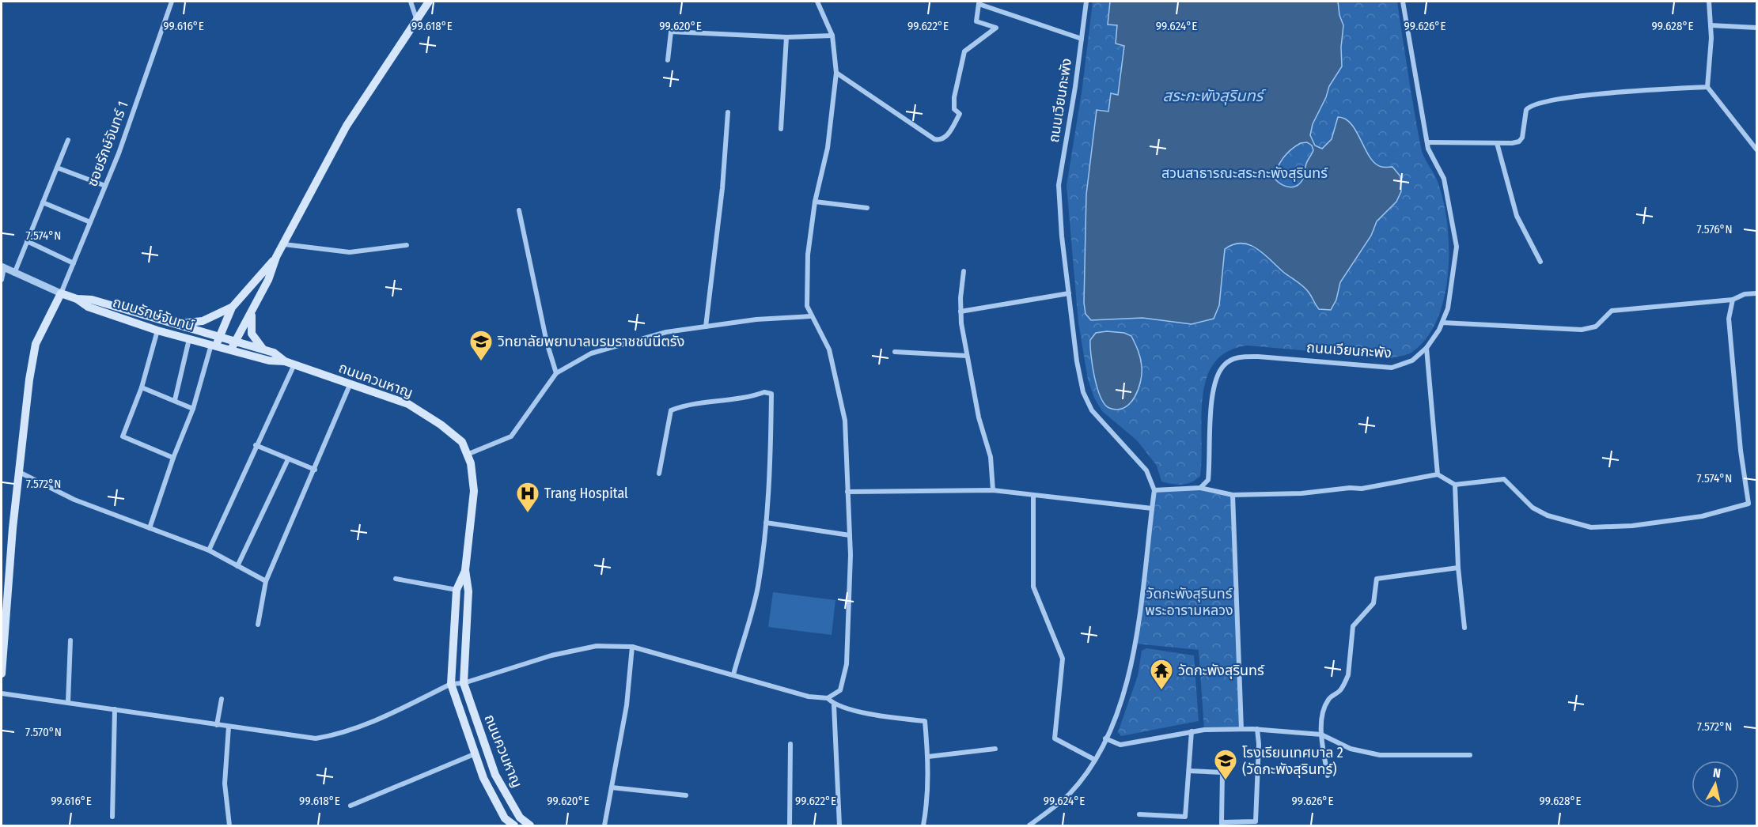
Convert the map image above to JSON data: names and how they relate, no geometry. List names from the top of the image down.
{
  "streets": {
    "main road": ["ถนนรักษ์จันทน์", "ถนนควนหาญ"],
    "street": ["ถนนเวียนกะพัง", "ซอยรักษ์จันทร์ 1"]
  },
  "crossings": [
    ["ซอยรักษ์จันทร์ 1", "ถนนรักษ์จันทน์"],
    ["ถนนรักษ์จันทน์", "ถนนควนหาญ"]
  ],
  "water": ["สระกะพังสุรินทร์"],
  "parks": ["สวนสาธารณะสระกะพังสุรินทร์", "วัดกะพังสุรินทร์ พระอารามหลวง"],
  "places": {
    "school or university": ["วิทยาลัยพยาบาลบรมราชชนนีตรัง", "โรงเรียนเทศบาล 2 (วัดกะพังสุรินทร์)"],
    "hospital": ["Trang Hospital"],
    "temple": ["วัดกะพังสุรินทร์"]
  },
  "north": "top",
  "coordinates": [
    "99.616°E",
    "99.618°E",
    "99.620°E",
    "99.622°E",
    "99.624°E",
    "99.626°E",
    "99.628°E",
    "7.576°N",
    "7.574°N",
    "7.572°N",
    "7.570°N"
  ]
}
